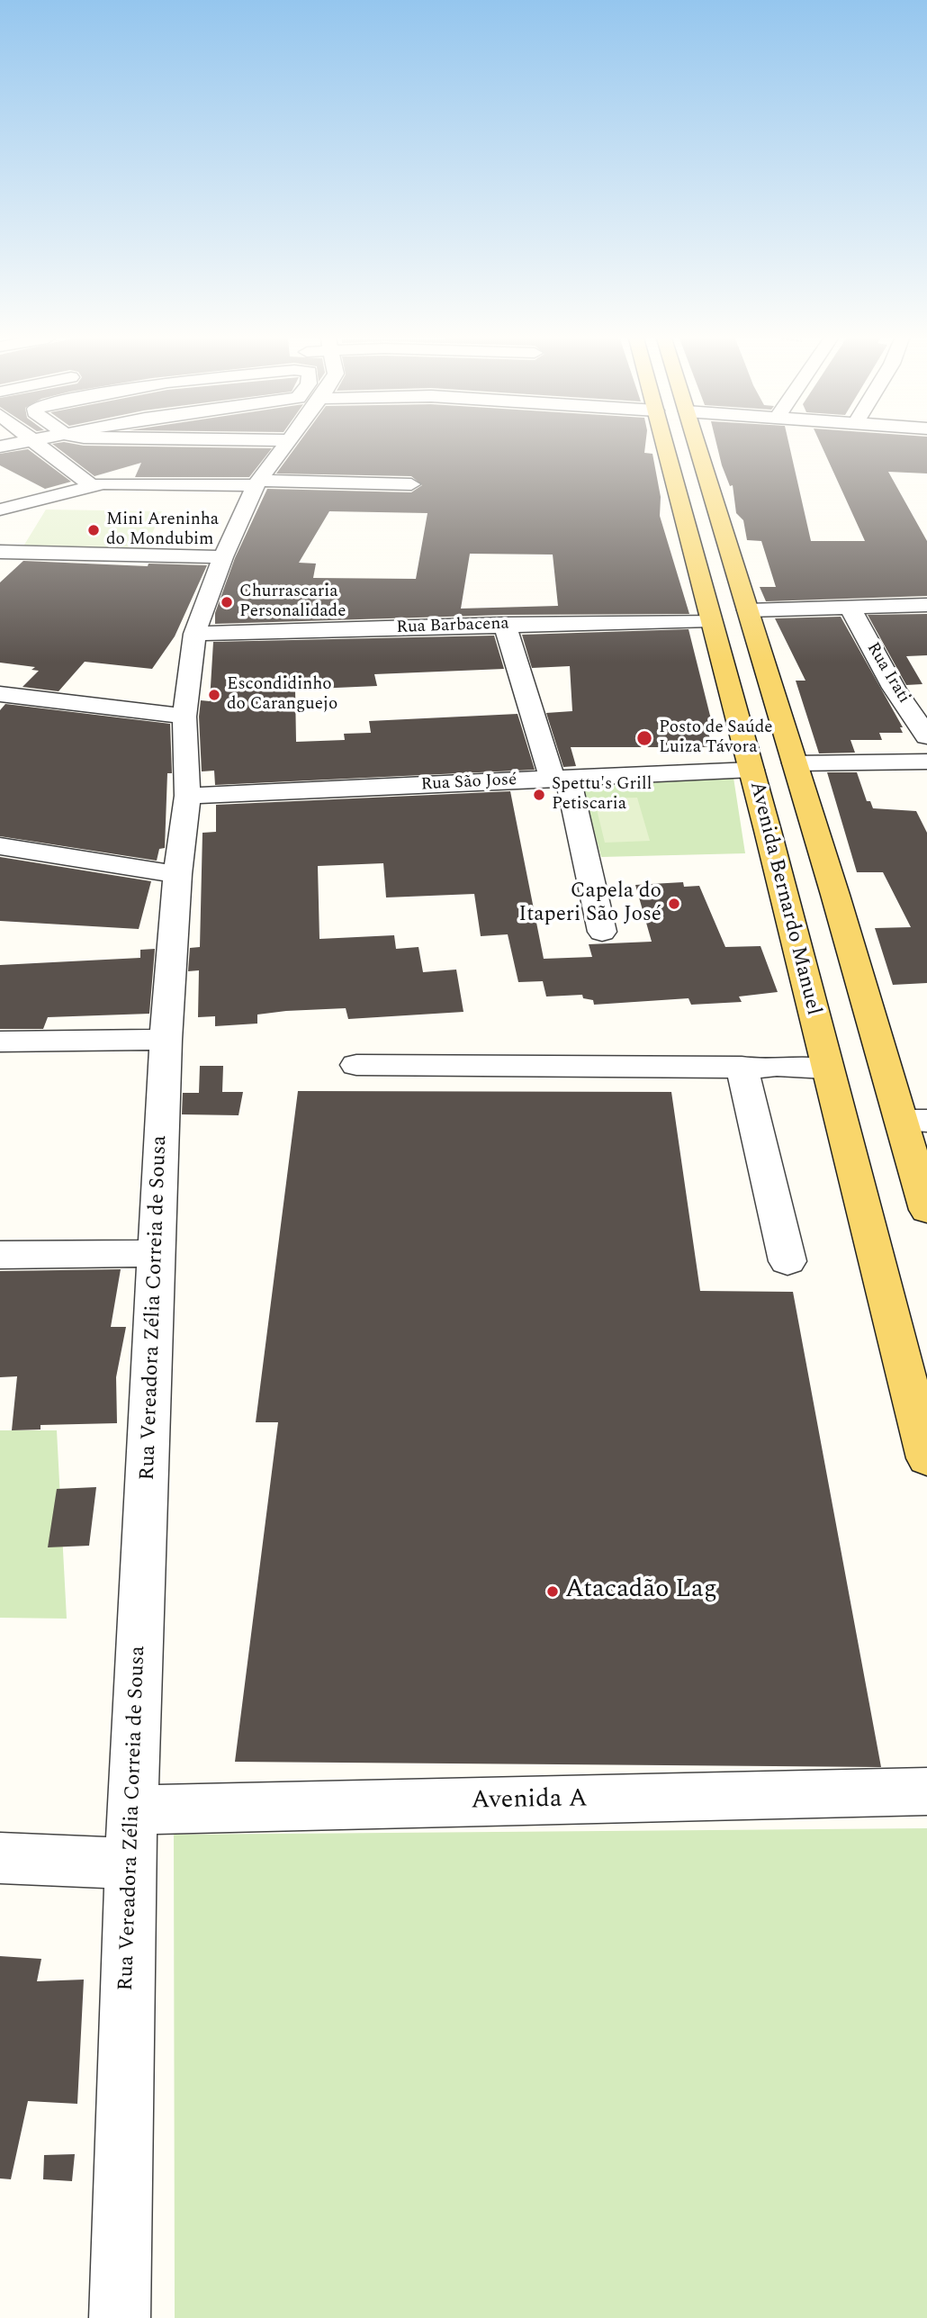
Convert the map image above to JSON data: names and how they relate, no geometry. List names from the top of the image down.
{
  "streets": {
    "main road": ["Avenida Bernardo Manuel"],
    "street": [
      "Rua Barbacena",
      "Rua Irati",
      "Rua São José",
      "Rua Vereadora Zélia Correia de Sousa",
      "Avenida A"
    ]
  },
  "crossings": [
    ["Rua Barbacena", "Avenida Bernardo Manuel"],
    ["Rua Barbacena", "Rua Vereadora Zélia Correia de Sousa"],
    ["Rua São José", "Avenida Bernardo Manuel"],
    ["Rua São José", "Rua Vereadora Zélia Correia de Sousa"],
    ["Rua Vereadora Zélia Correia de Sousa", "Avenida A"]
  ],
  "places": [
    "Mini Areninha do Mondubim",
    "Churrascaria Personalidade",
    "Escondidinho do Caranguejo",
    "Posto de Saúde Luiza Távora",
    "Spettu's Grill Petiscaria",
    "Capela do Itaperi São José",
    "Atacadão Lag"
  ]
}
